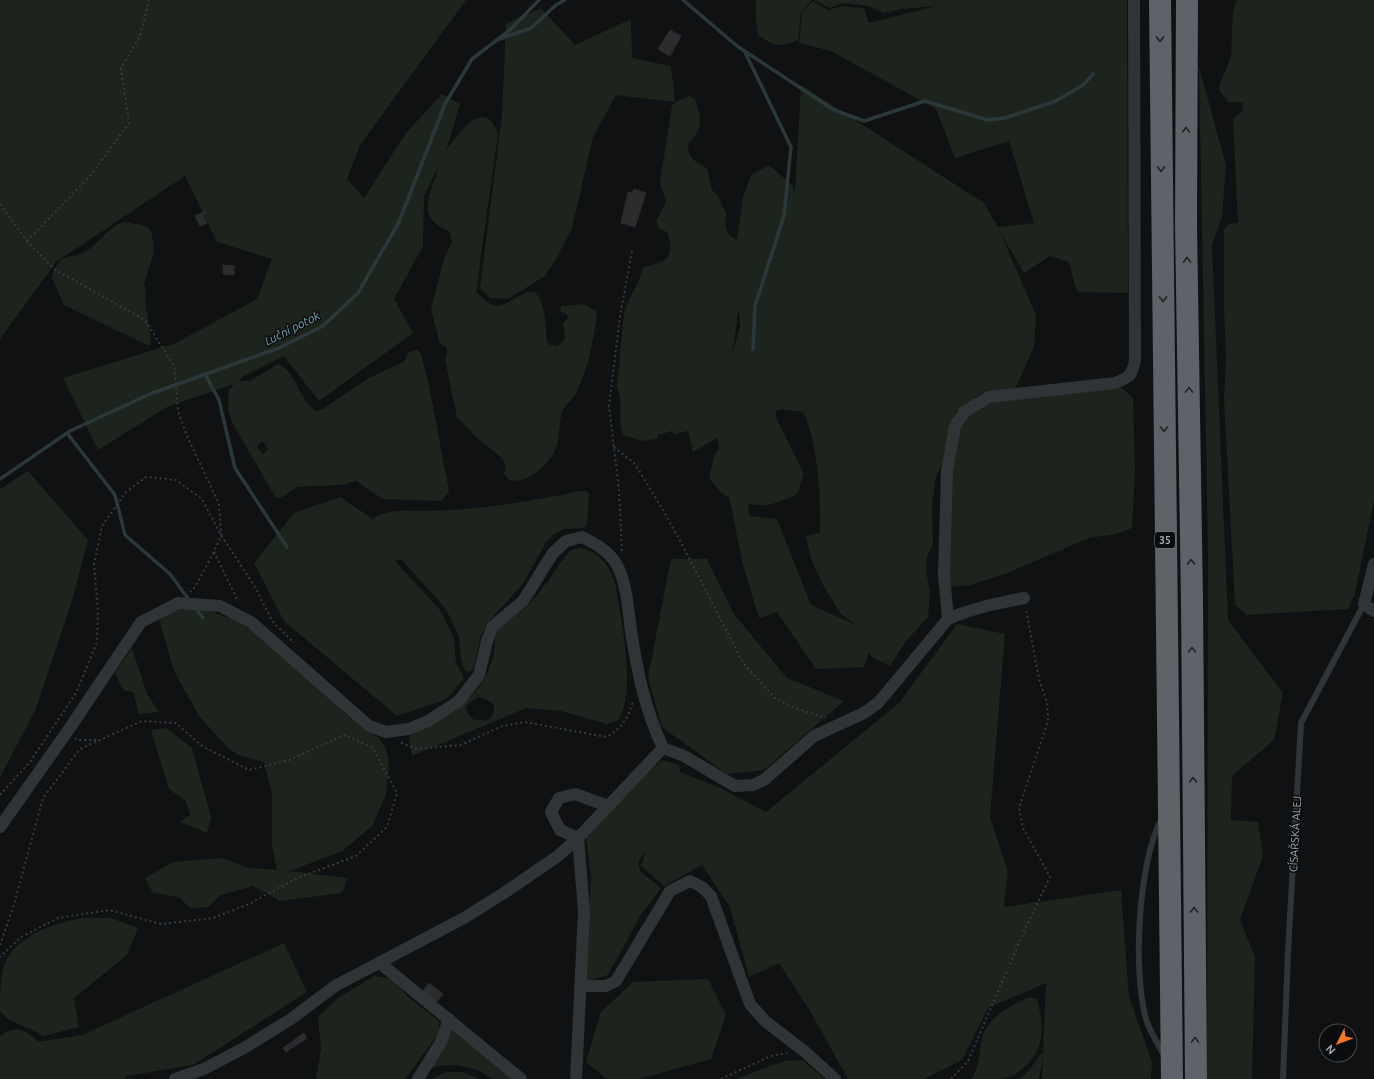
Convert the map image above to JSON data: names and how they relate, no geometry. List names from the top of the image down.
{
  "streets": {
    "highway": ["35"],
    "lane": ["CÍSAŘSKÁ ALEJ"]
  },
  "water": ["Luční potok"],
  "north": "bottom left"
}
